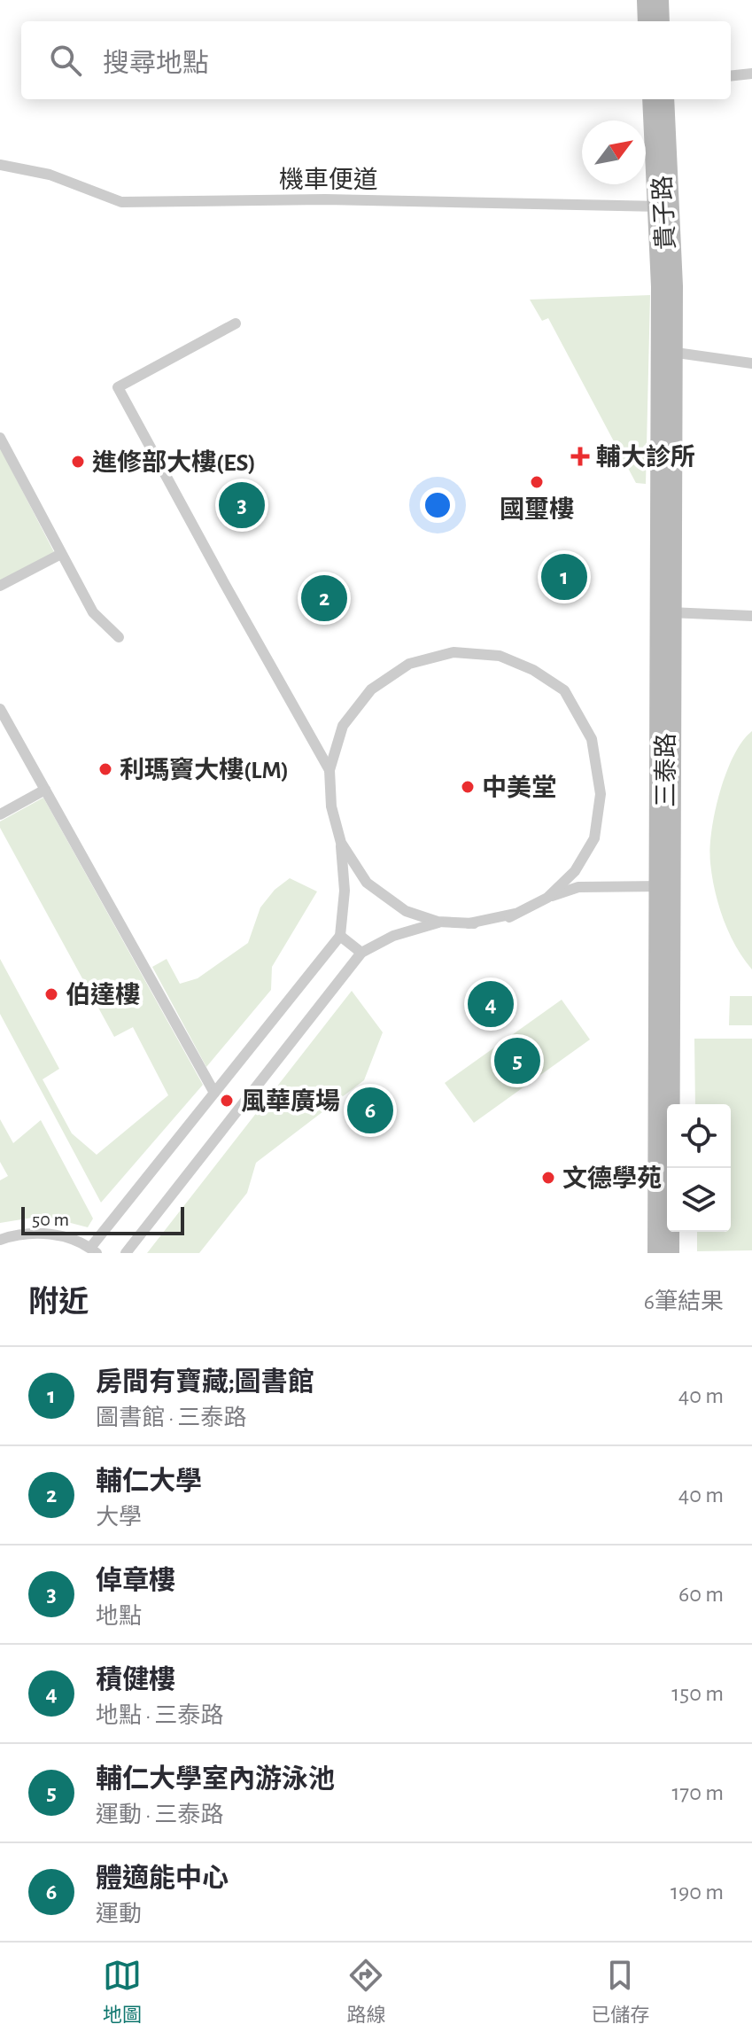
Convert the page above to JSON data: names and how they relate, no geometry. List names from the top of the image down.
{
  "streets": {
    "street": ["貴子路", "三泰路"],
    "lane": ["機車便道"]
  },
  "crossings": [
    ["機車便道", "貴子路"],
    ["貴子路", "三泰路"]
  ],
  "places": {
    "health": ["輔大診所"],
    "other": [
      "進修部大樓(ES)",
      "國璽樓",
      "利瑪竇大樓(LM)",
      "中美堂",
      "伯達樓",
      "風華廣場",
      "文德學苑"
    ]
  },
  "scale_bar": "50 m",
  "north": "top right",
  "page": {
    "search": "搜尋地點",
    "pins": [
      "3",
      "1",
      "2",
      "4",
      "5",
      "6"
    ],
    "scale": "50 m",
    "heading": ["附近", "6筆結果"],
    "list": [
      {
        "mark": "1",
        "name": "房間有寶藏;圖書館",
        "note": "圖書館 · 三泰路",
        "value": "40 m"
      },
      {
        "mark": "2",
        "name": "輔仁大學",
        "note": "大學",
        "value": "40 m"
      },
      {
        "mark": "3",
        "name": "倬章樓",
        "note": "地點",
        "value": "60 m"
      },
      {
        "mark": "4",
        "name": "積健樓",
        "note": "地點 · 三泰路",
        "value": "150 m"
      },
      {
        "mark": "5",
        "name": "輔仁大學室內游泳池",
        "note": "運動 · 三泰路",
        "value": "170 m"
      },
      {
        "mark": "6",
        "name": "體適能中心",
        "note": "運動",
        "value": "190 m"
      }
    ],
    "nav": ["地圖", "路線", "已儲存"]
  }
}
